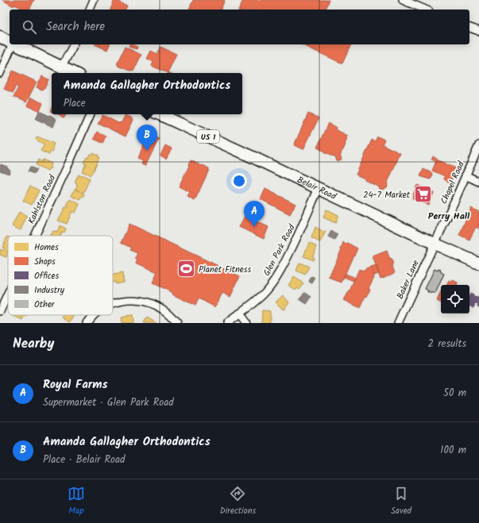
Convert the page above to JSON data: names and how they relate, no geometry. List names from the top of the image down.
{
  "streets": {
    "highway": ["US 1", "Belair Road"],
    "street": [
      "Chapel Road",
      "Kahlston Road",
      "Glen Park Road",
      "Baker Lane"
    ]
  },
  "crossings": [
    ["Chapel Road", "Belair Road"],
    ["Chapel Road", "Baker Lane"],
    ["Belair Road", "Glen Park Road"],
    ["Belair Road", "Baker Lane"]
  ],
  "districts": ["Perry Hall"],
  "places": {
    "supermarket": ["24-7 Market"],
    "sports": ["Planet Fitness"]
  },
  "legend": [
    "Homes",
    "Shops",
    "Offices",
    "Industry",
    "Other"
  ],
  "page": {
    "search": "Search here",
    "popup": ["Amanda Gallagher Orthodontics", "Place"],
    "pins": ["B", "A"],
    "heading": ["Nearby", "2 results"],
    "list": [
      {
        "mark": "A",
        "name": "Royal Farms",
        "note": "Supermarket · Glen Park Road",
        "value": "50 m"
      },
      {
        "mark": "B",
        "name": "Amanda Gallagher Orthodontics",
        "note": "Place · Belair Road",
        "value": "100 m"
      }
    ],
    "nav": ["Map", "Directions", "Saved"]
  }
}
